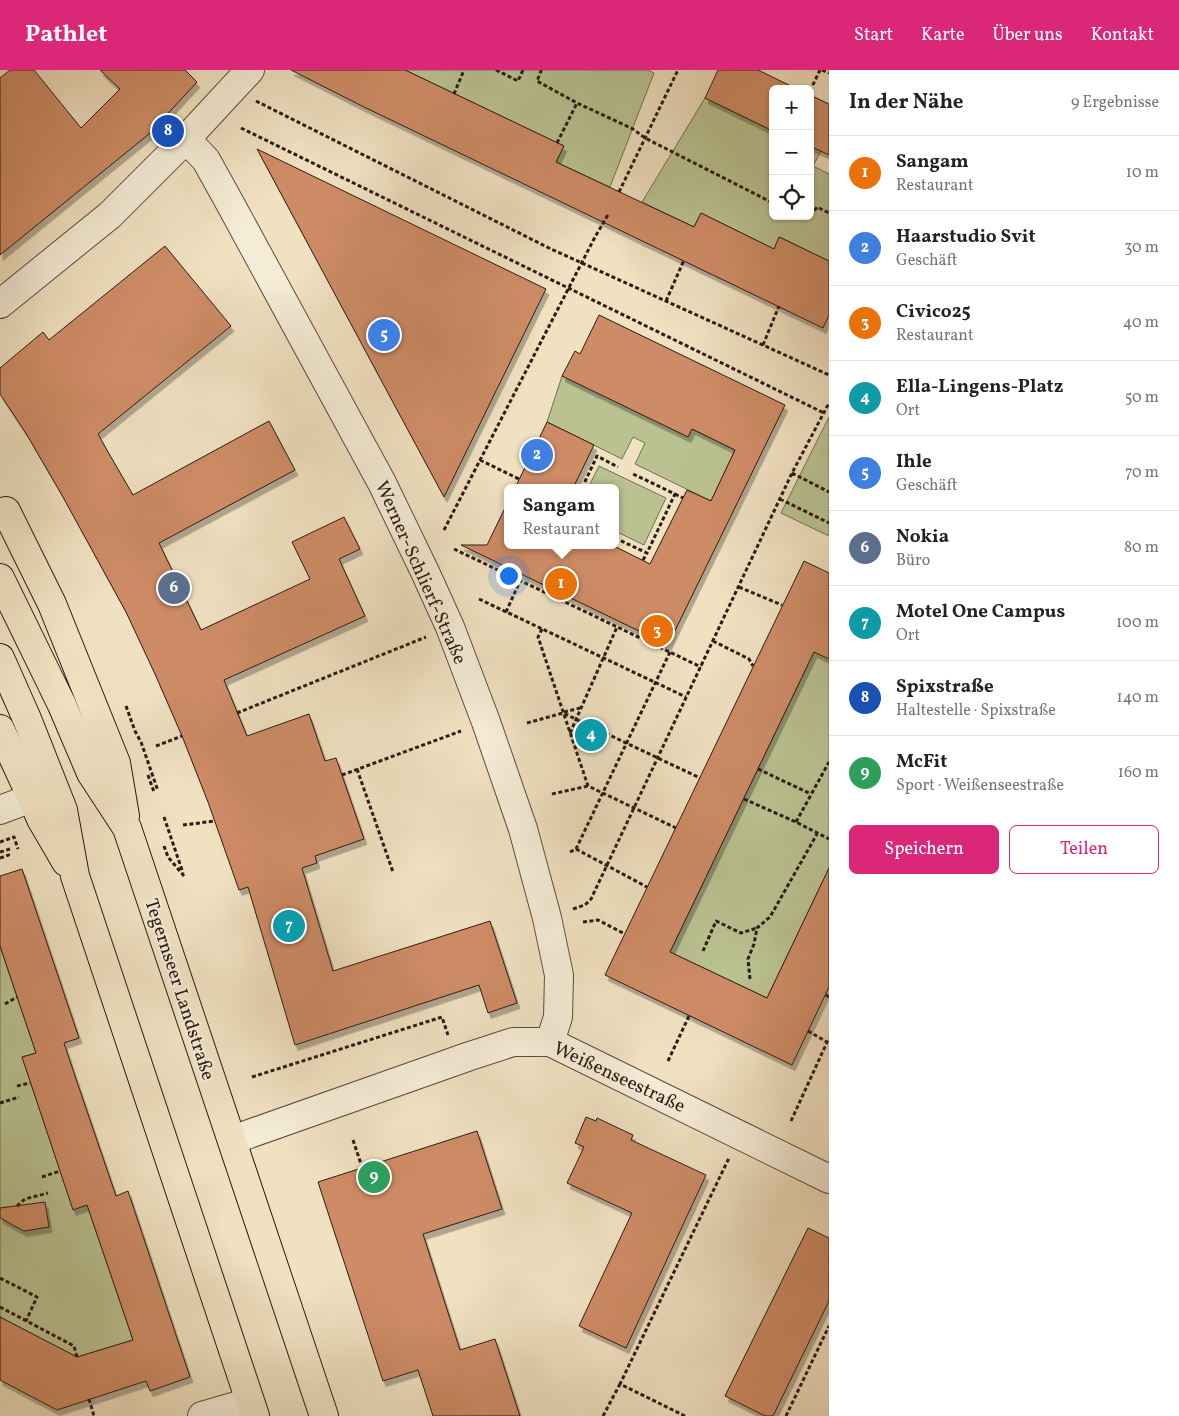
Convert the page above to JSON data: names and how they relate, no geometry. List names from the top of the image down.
{
  "streets": {
    "main road": ["Tegernseer Landstraße"],
    "street": ["Werner-Schlierf-Straße", "Weißenseestraße"]
  },
  "crossings": [
    ["Werner-Schlierf-Straße", "Weißenseestraße"],
    ["Tegernseer Landstraße", "Weißenseestraße"]
  ],
  "page": {
    "header": "Pathlet",
    "nav": [
      "Start",
      "Karte",
      "Über uns",
      "Kontakt"
    ],
    "heading": ["In der Nähe", "9 Ergebnisse"],
    "map_buttons": ["+", "−"],
    "pins": [
      "8",
      "5",
      "2",
      "1",
      "6",
      "3",
      "4",
      "7",
      "9"
    ],
    "list": [
      {
        "mark": "1",
        "name": "Sangam",
        "note": "Restaurant",
        "value": "10 m"
      },
      {
        "mark": "2",
        "name": "Haarstudio Svit",
        "note": "Geschäft",
        "value": "30 m"
      },
      {
        "mark": "3",
        "name": "Civico25",
        "note": "Restaurant",
        "value": "40 m"
      },
      {
        "mark": "4",
        "name": "Ella-Lingens-Platz",
        "note": "Ort",
        "value": "50 m"
      },
      {
        "mark": "5",
        "name": "Ihle",
        "note": "Geschäft",
        "value": "70 m"
      },
      {
        "mark": "6",
        "name": "Nokia",
        "note": "Büro",
        "value": "80 m"
      },
      {
        "mark": "7",
        "name": "Motel One Campus",
        "note": "Ort",
        "value": "100 m"
      },
      {
        "mark": "8",
        "name": "Spixstraße",
        "note": "Haltestelle · Spixstraße",
        "value": "140 m"
      },
      {
        "mark": "9",
        "name": "McFit",
        "note": "Sport · Weißenseestraße",
        "value": "160 m"
      }
    ],
    "popup": ["Sangam", "Restaurant"],
    "buttons": ["Speichern", "Teilen"]
  }
}
